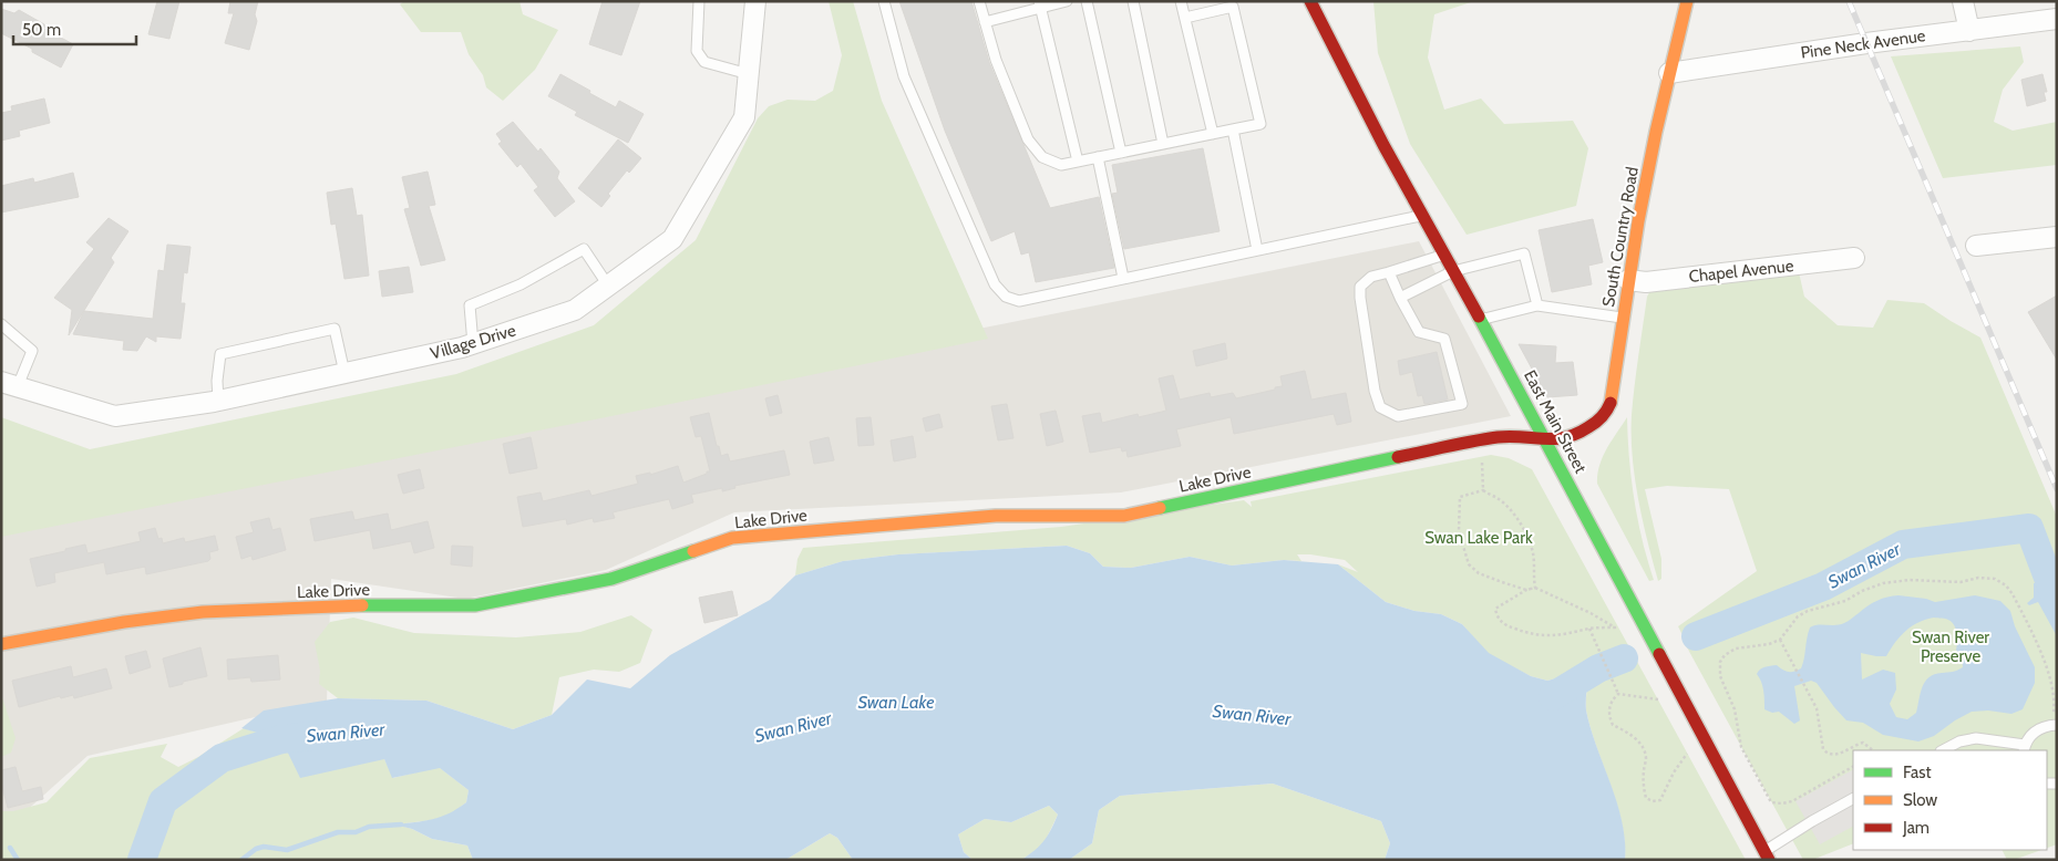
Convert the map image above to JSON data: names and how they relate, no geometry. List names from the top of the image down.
{
  "streets": {
    "street": [
      "Pine Neck Avenue",
      "South Country Road",
      "Chapel Avenue",
      "Village Drive",
      "East Main Street",
      "Lake Drive"
    ]
  },
  "crossings": [
    ["Pine Neck Avenue", "South Country Road"],
    ["South Country Road", "Chapel Avenue"],
    ["South Country Road", "East Main Street"],
    ["South Country Road", "Lake Drive"],
    ["East Main Street", "Lake Drive"]
  ],
  "water": ["Swan River", "Swan Lake"],
  "parks": ["Swan Lake Park", "Swan River Preserve"],
  "legend": ["Fast", "Slow", "Jam"],
  "scale_bar": "50 m"
}
